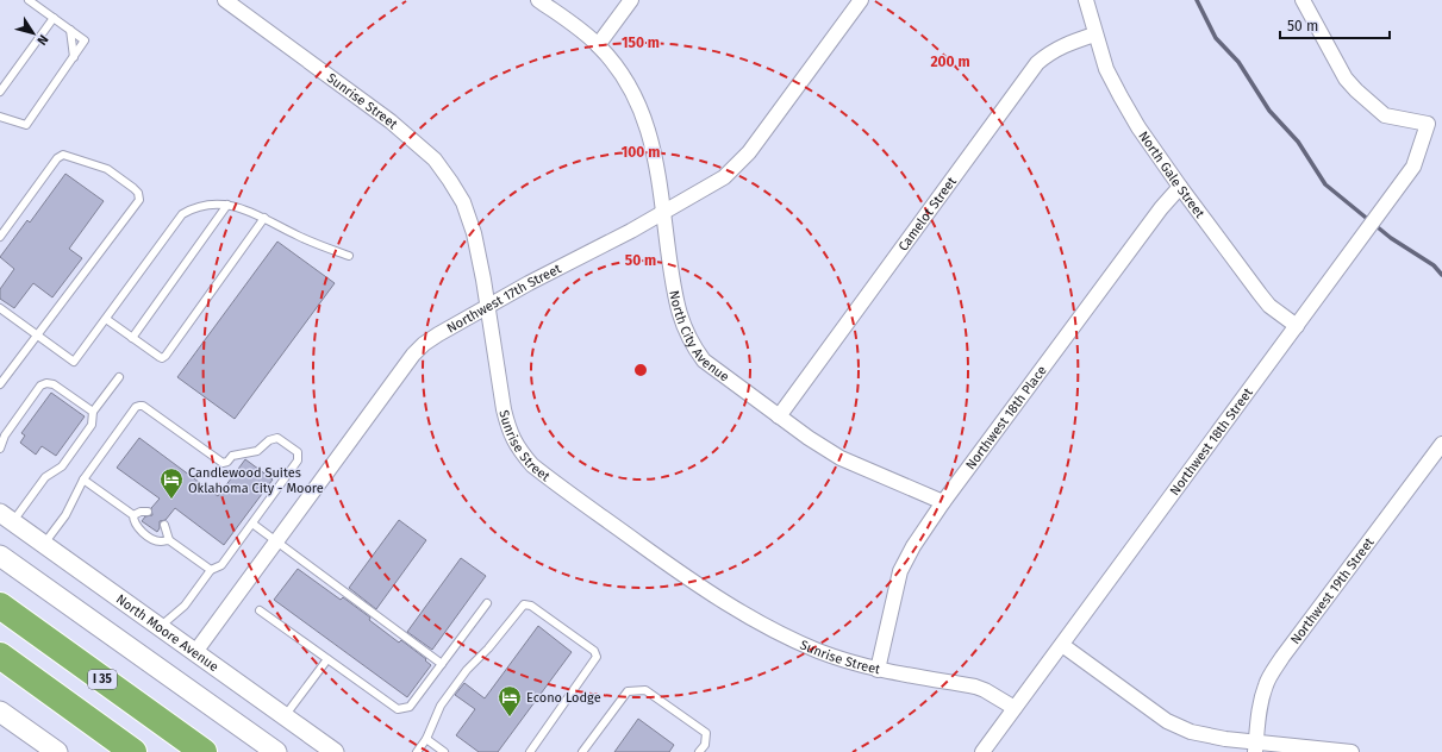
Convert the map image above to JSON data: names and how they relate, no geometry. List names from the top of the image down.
{
  "streets": {
    "highway": ["I 35"],
    "street": [
      "Sunrise Street",
      "North Gale Street",
      "Camelot Street",
      "Northwest 17th Street",
      "North City Avenue",
      "Northwest 18th Place",
      "Northwest 18th Street",
      "Northwest 19th Street",
      "North Moore Avenue"
    ]
  },
  "crossings": [
    ["Sunrise Street", "Northwest 17th Street"],
    ["Sunrise Street", "Northwest 18th Place"],
    ["Sunrise Street", "Northwest 18th Street"],
    ["North Gale Street", "Camelot Street"],
    ["North Gale Street", "Northwest 18th Place"],
    ["North Gale Street", "Northwest 18th Street"],
    ["Camelot Street", "North City Avenue"],
    ["Northwest 17th Street", "North City Avenue"],
    ["Northwest 17th Street", "North Moore Avenue"],
    ["North City Avenue", "Northwest 18th Place"]
  ],
  "places": {
    "hotel": ["Candlewood Suites Oklahoma City - Moore", "Econo Lodge"]
  },
  "scale_bar": "50 m",
  "north": "bottom right",
  "rings": [
    "150 m",
    "200 m",
    "100 m",
    "50 m"
  ]
}
